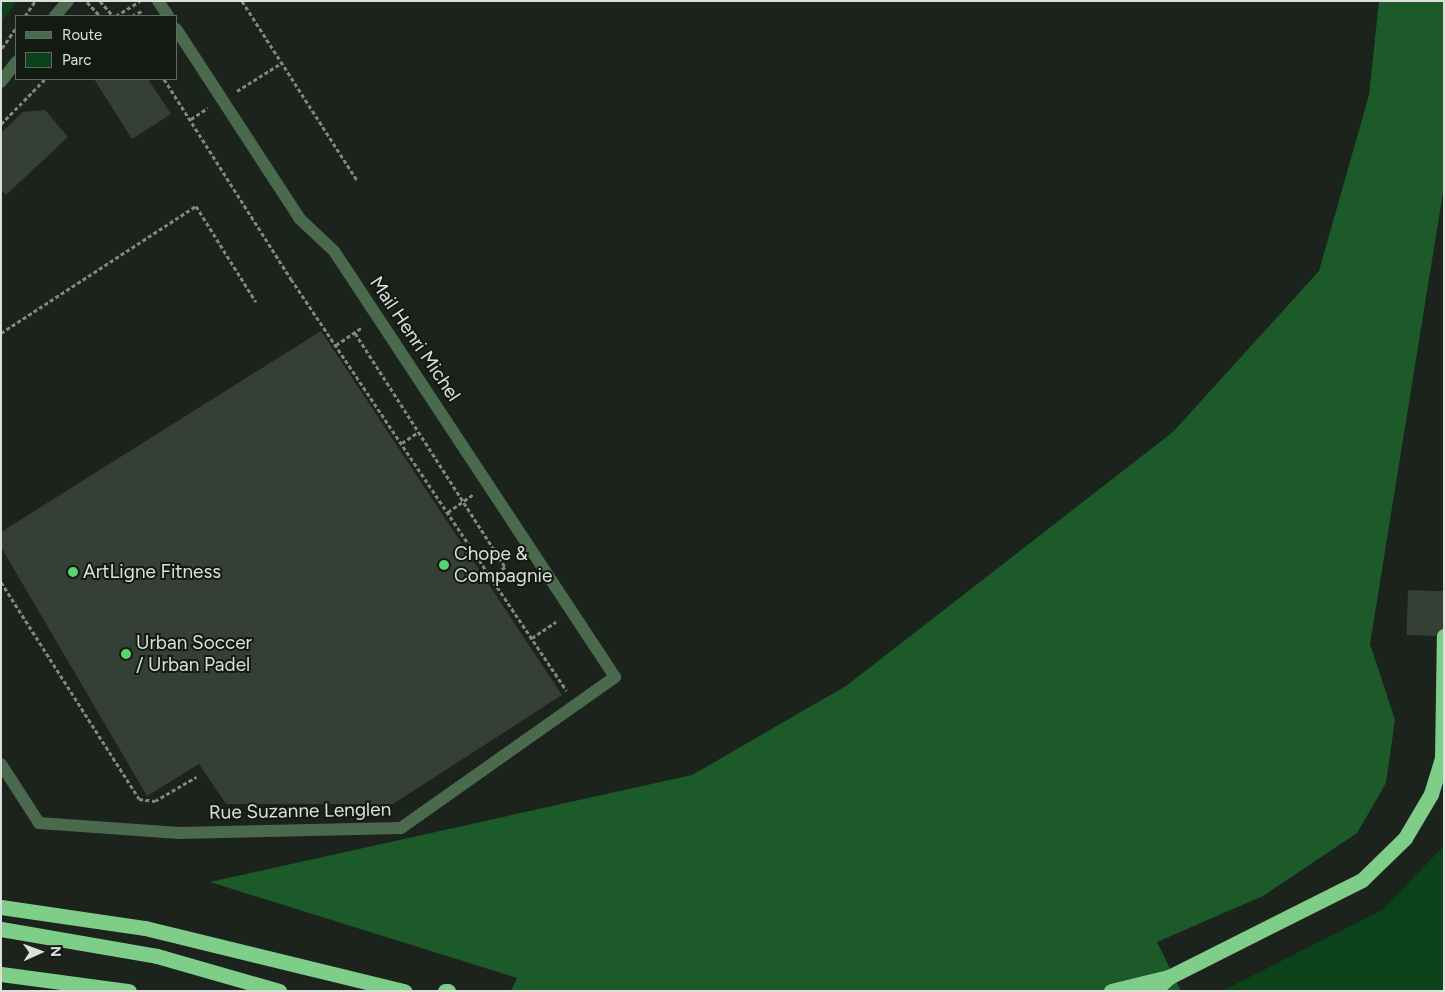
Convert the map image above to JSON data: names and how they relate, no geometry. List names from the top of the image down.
{
  "streets": {
    "street": ["Mail Henri Michel", "Rue Suzanne Lenglen"]
  },
  "crossings": [
    ["Mail Henri Michel", "Rue Suzanne Lenglen"]
  ],
  "places": ["Chope & Compagnie", "ArtLigne Fitness", "Urban Soccer / Urban Padel"],
  "legend": ["Route", "Parc"],
  "north": "right"
}
